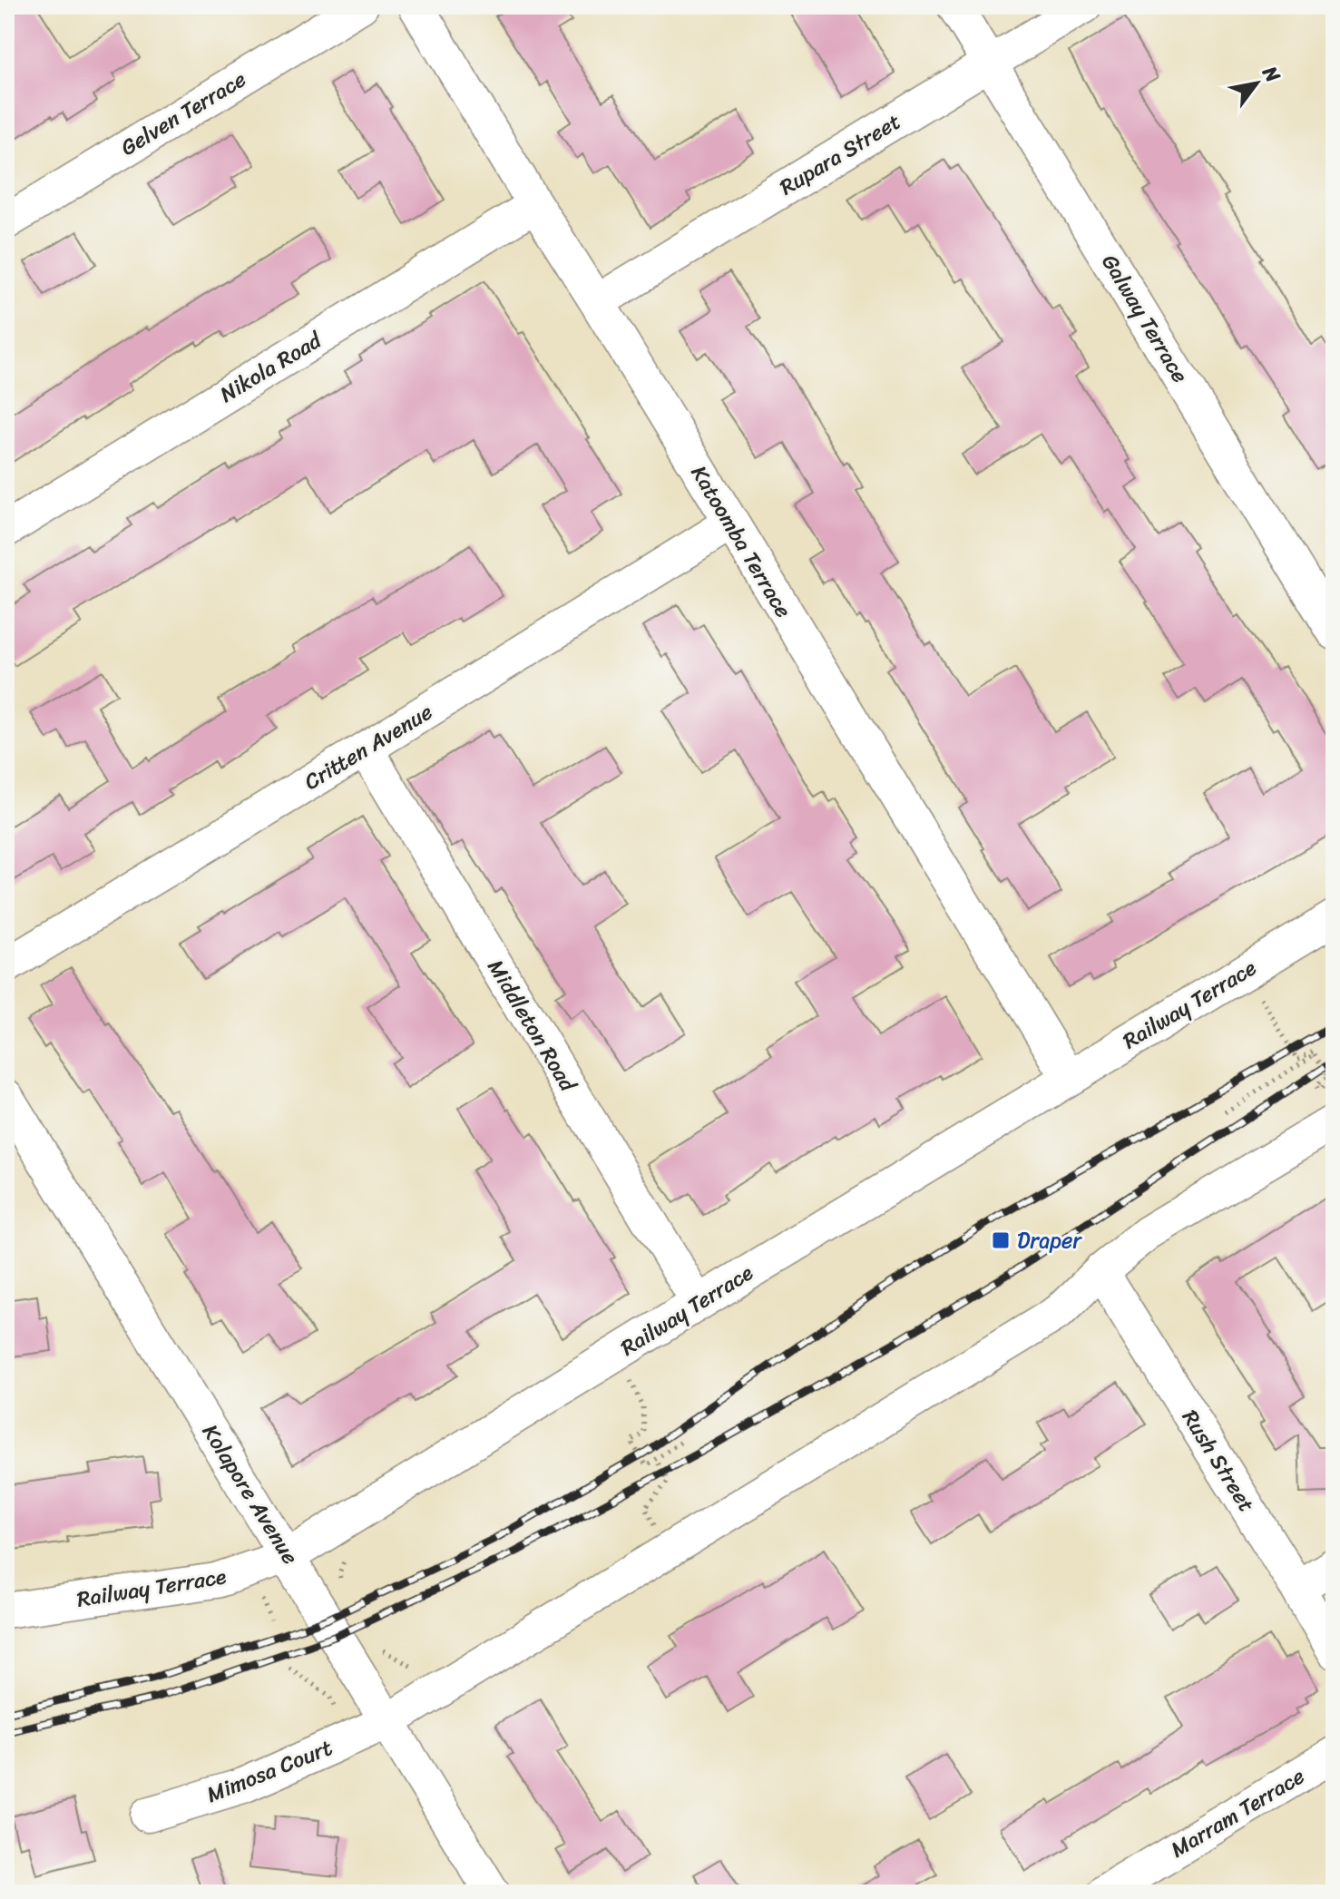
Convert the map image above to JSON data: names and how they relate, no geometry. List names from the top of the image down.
{
  "streets": {
    "street": [
      "Gelven Terrace",
      "Rupara Street",
      "Galway Terrace",
      "Nikola Road",
      "Katoomba Terrace",
      "Critten Avenue",
      "Railway Terrace",
      "Middleton Road",
      "Rush Street",
      "Kolapore Avenue",
      "Mimosa Court",
      "Marram Terrace"
    ]
  },
  "crossings": [
    ["Rupara Street", "Galway Terrace"],
    ["Rupara Street", "Katoomba Terrace"],
    ["Nikola Road", "Katoomba Terrace"],
    ["Katoomba Terrace", "Critten Avenue"],
    ["Katoomba Terrace", "Railway Terrace"],
    ["Critten Avenue", "Middleton Road"],
    ["Railway Terrace", "Middleton Road"],
    ["Railway Terrace", "Kolapore Avenue"],
    ["Kolapore Avenue", "Mimosa Court"]
  ],
  "places": {
    "transit": ["Draper"]
  },
  "north": "top right"
}
